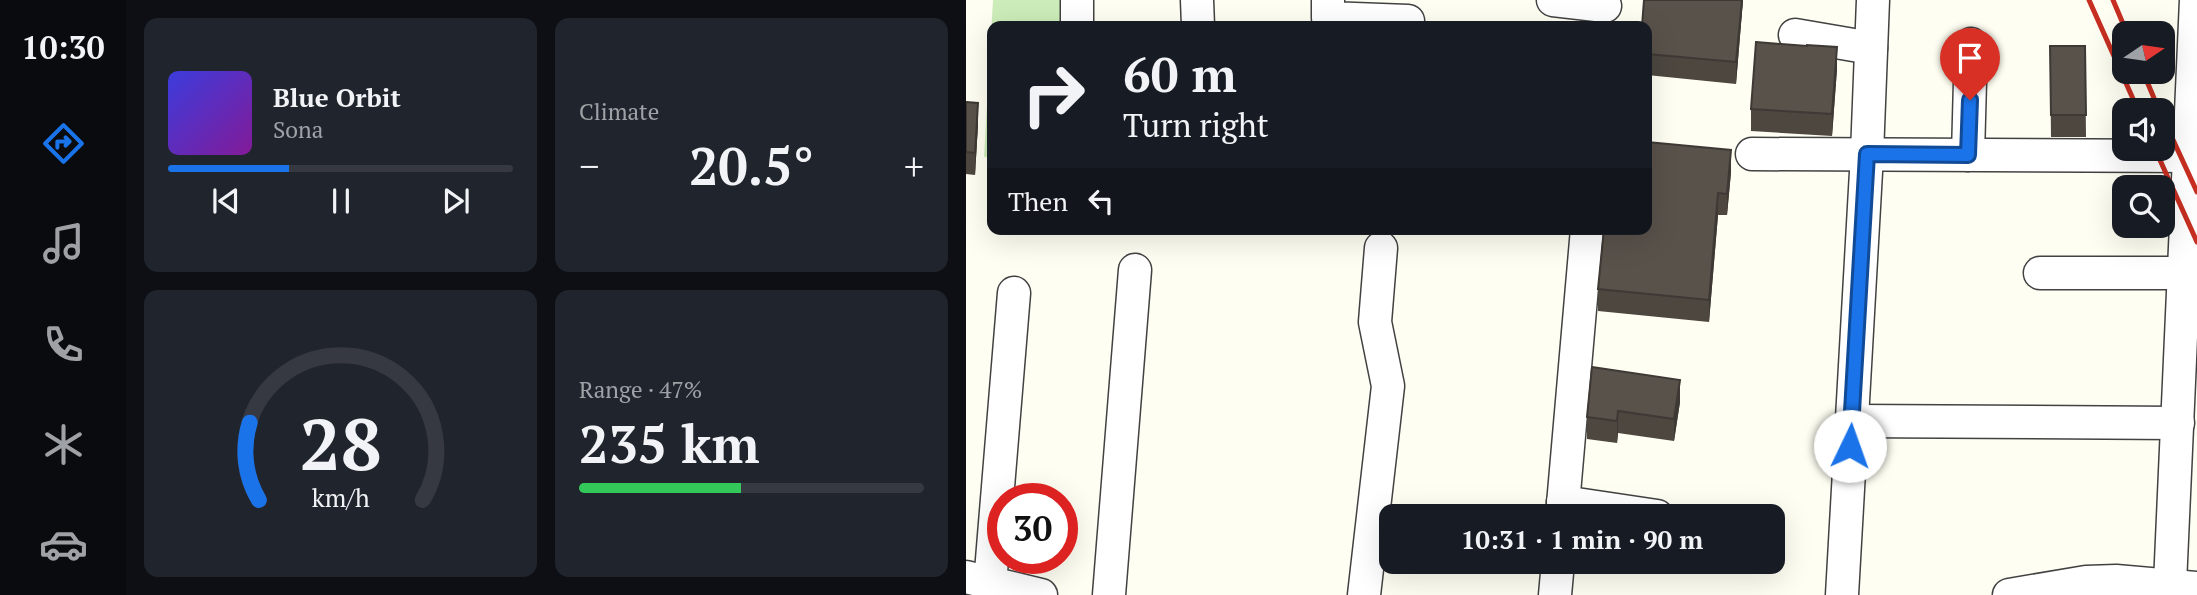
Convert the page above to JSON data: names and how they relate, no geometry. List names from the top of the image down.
{
  "north": "right",
  "page": {
    "tabs": "10:30",
    "tile": [
      "Climate",
      ["Range · 47%", "235 km"]
    ],
    "turn": ["60 m", "Turn right"],
    "song": ["Blue Orbit", "Sona"],
    "heat": ["−", "20.5°", "+"],
    "then": "Then",
    "limit": "30",
    "trip": "10:31 · 1 min · 90 m",
    "gauge": ["28", "km/h"]
  }
}
